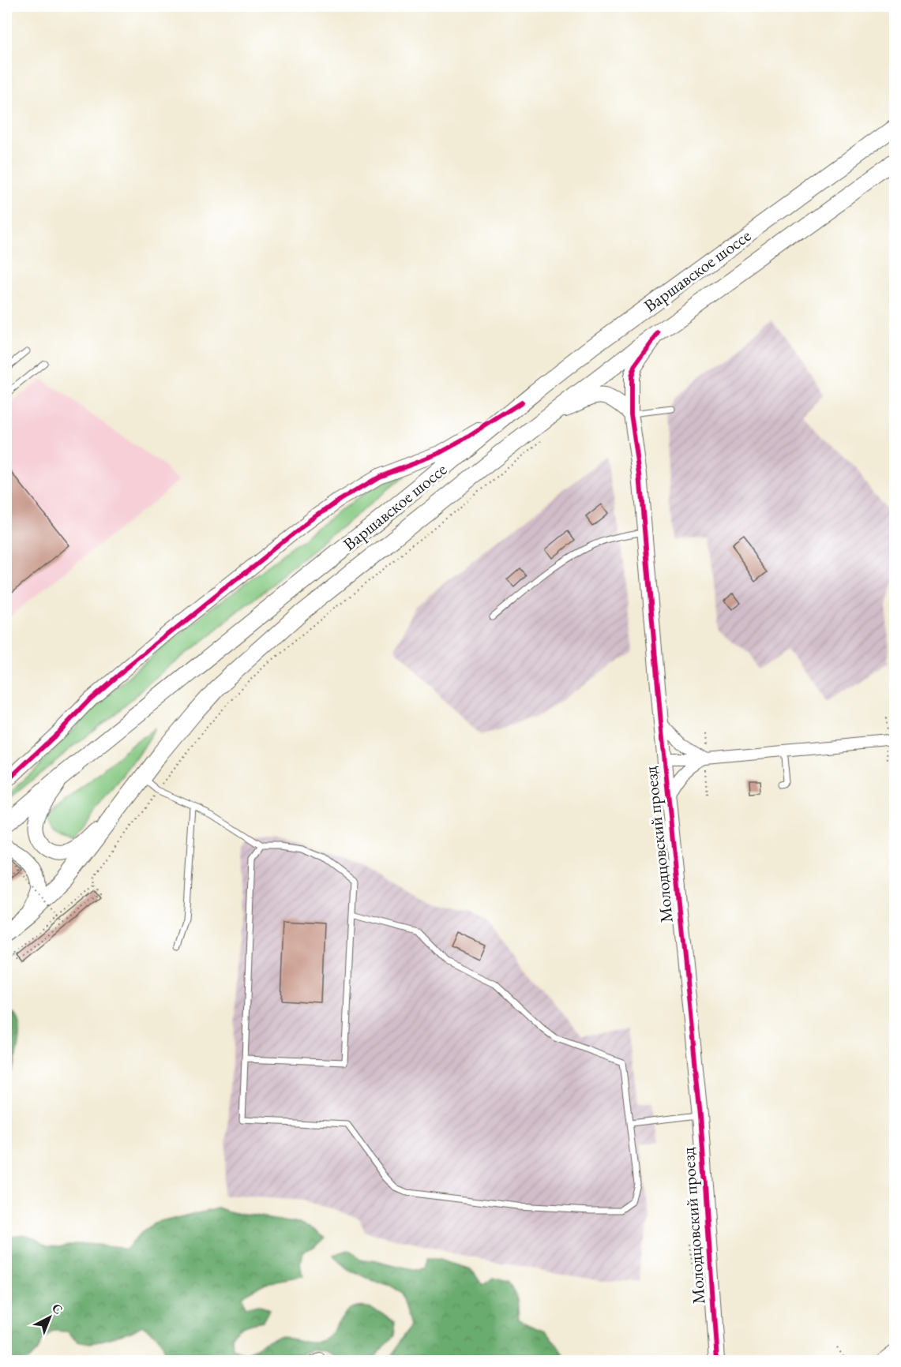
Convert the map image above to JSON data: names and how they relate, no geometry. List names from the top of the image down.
{
  "streets": {
    "main road": ["Варшавское шоссе"],
    "street": ["Молодцовский проезд"]
  },
  "crossings": [
    ["Варшавское шоссе", "Молодцовский проезд"]
  ],
  "north": "top right"
}
